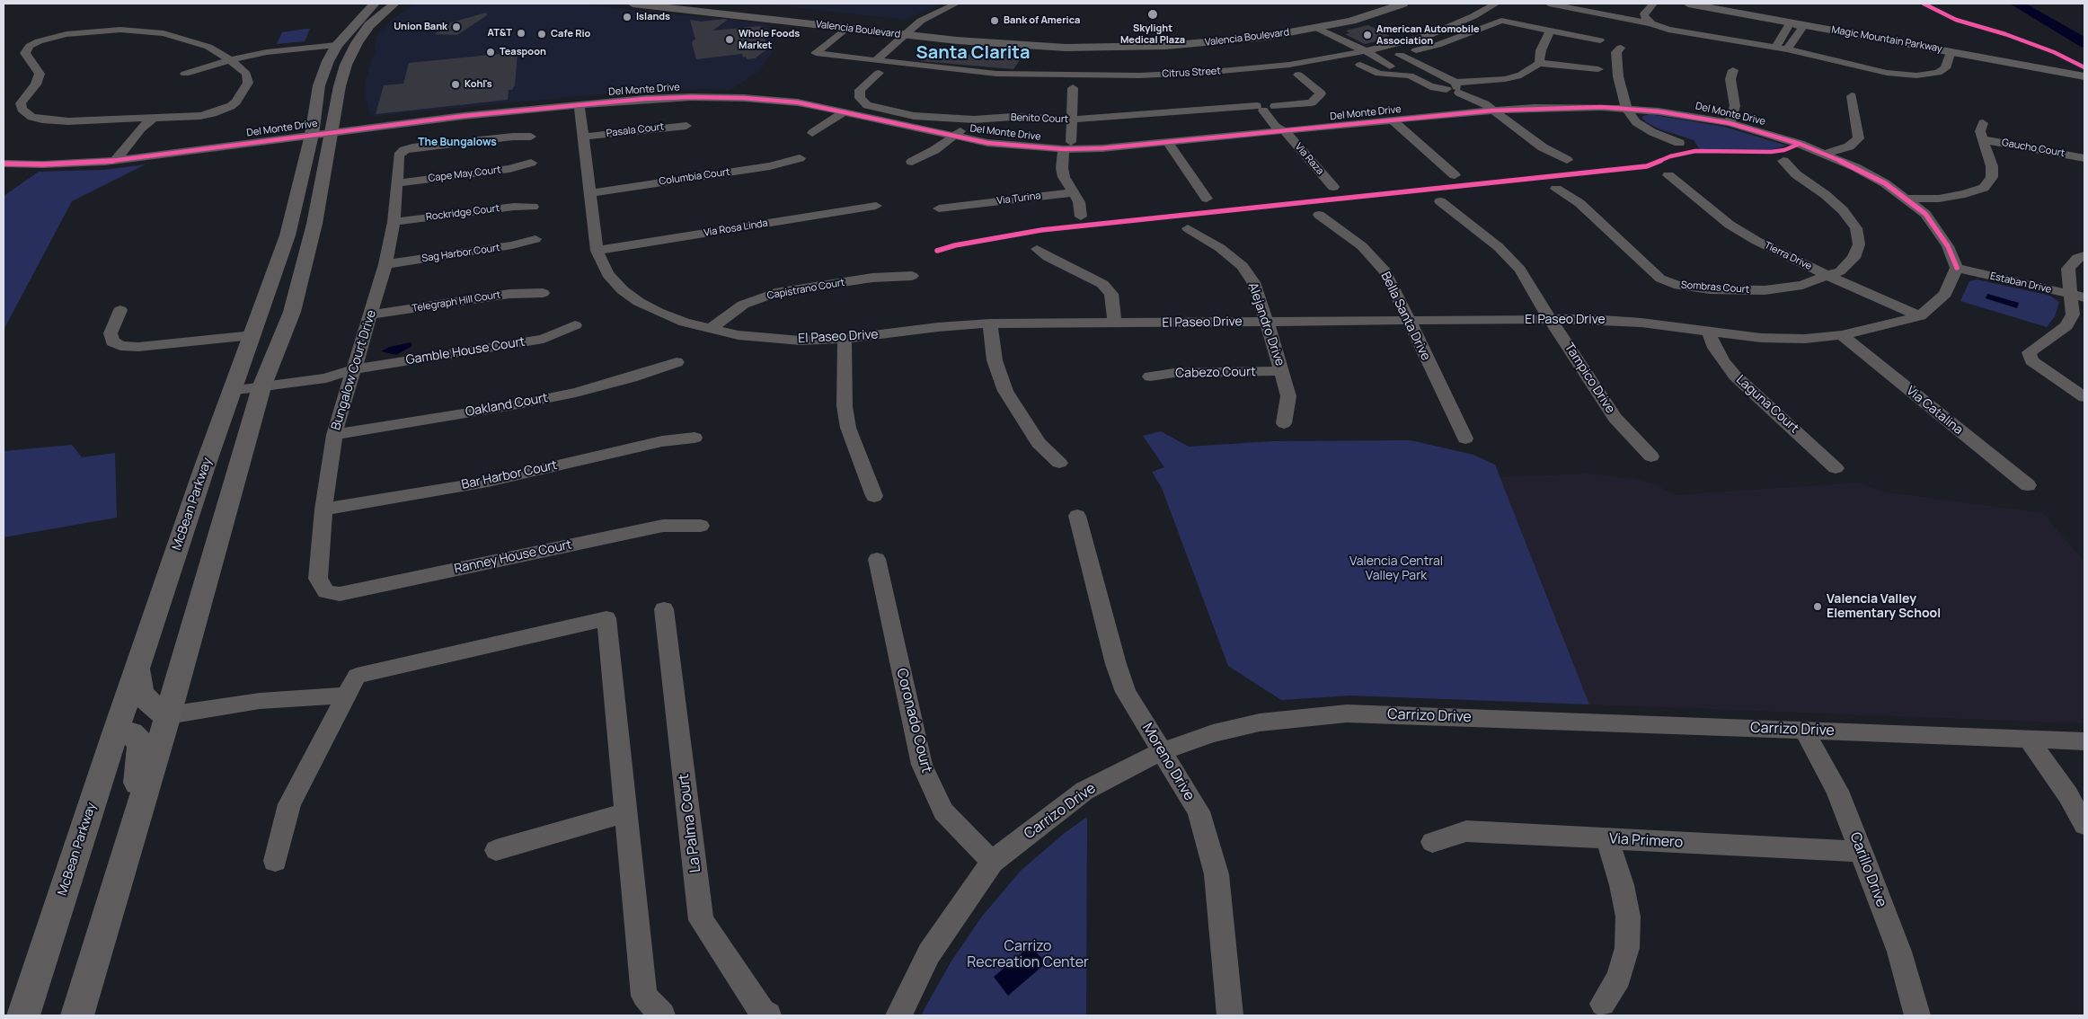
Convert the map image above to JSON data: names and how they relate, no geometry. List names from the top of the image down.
{
  "streets": {
    "main road": ["Valencia Boulevard", "Magic Mountain Parkway", "McBean Parkway"],
    "street": [
      "Citrus Street",
      "Del Monte Drive",
      "Benito Court",
      "Pasala Court",
      "Gaucho Court",
      "Via Raza",
      "Cape May Court",
      "Columbia Court",
      "Via Turina",
      "Rockridge Court",
      "Via Rosa Linda",
      "Sag Harbor Court",
      "Tierra Drive",
      "Estaban Drive",
      "Sombras Court",
      "Capistrano Court",
      "Telegraph Hill Court",
      "Bella Santa Drive",
      "El Paseo Drive",
      "Alejandro Drive",
      "Gamble House Court",
      "Bungalow Court Drive",
      "Cabezo Court",
      "Tampico Drive",
      "Laguna Court",
      "Oakland Court",
      "Via Catalina",
      "Bar Harbor Court",
      "Ranney House Court",
      "Carrizo Drive",
      "Coronado Court",
      "Moreno Drive",
      "La Palma Court",
      "Via Primero",
      "Carillo Drive"
    ]
  },
  "crossings": [
    ["Valencia Boulevard", "Citrus Street"],
    ["Del Monte Drive", "Via Raza"],
    ["Del Monte Drive", "Estaban Drive"],
    ["Del Monte Drive", "El Paseo Drive"],
    ["Del Monte Drive", "McBean Parkway"],
    ["Benito Court", "Via Raza"],
    ["Pasala Court", "El Paseo Drive"],
    ["Cape May Court", "Bungalow Court Drive"],
    ["Columbia Court", "El Paseo Drive"],
    ["Rockridge Court", "Bungalow Court Drive"],
    ["Via Rosa Linda", "El Paseo Drive"],
    ["Sag Harbor Court", "Bungalow Court Drive"],
    ["Tierra Drive", "Sombras Court"],
    ["Tierra Drive", "El Paseo Drive"],
    ["Estaban Drive", "El Paseo Drive"],
    ["Capistrano Court", "El Paseo Drive"],
    ["Telegraph Hill Court", "Bungalow Court Drive"],
    ["Bella Santa Drive", "El Paseo Drive"],
    ["El Paseo Drive", "Alejandro Drive"],
    ["El Paseo Drive", "Tampico Drive"],
    ["El Paseo Drive", "Laguna Court"],
    ["El Paseo Drive", "Via Catalina"],
    ["Alejandro Drive", "Cabezo Court"],
    ["Gamble House Court", "Bungalow Court Drive"],
    ["Gamble House Court", "McBean Parkway"],
    ["Bungalow Court Drive", "Oakland Court"],
    ["Bungalow Court Drive", "Bar Harbor Court"],
    ["Bungalow Court Drive", "Ranney House Court"],
    ["Carrizo Drive", "Coronado Court"],
    ["Carrizo Drive", "Moreno Drive"],
    ["Carrizo Drive", "Carillo Drive"],
    ["Via Primero", "Carillo Drive"]
  ],
  "districts": ["Santa Clarita", "The Bungalows"],
  "parks": ["Valencia Central Valley Park", "Carrizo Recreation Center"],
  "places": [
    "Skylight Medical Plaza",
    "Islands",
    "Bank of America",
    "Union Bank",
    "AT&T",
    "Cafe Rio",
    "American Automobile Association",
    "Whole Foods Market",
    "Teaspoon",
    "Kohl's",
    "Valencia Valley Elementary School"
  ]
}
